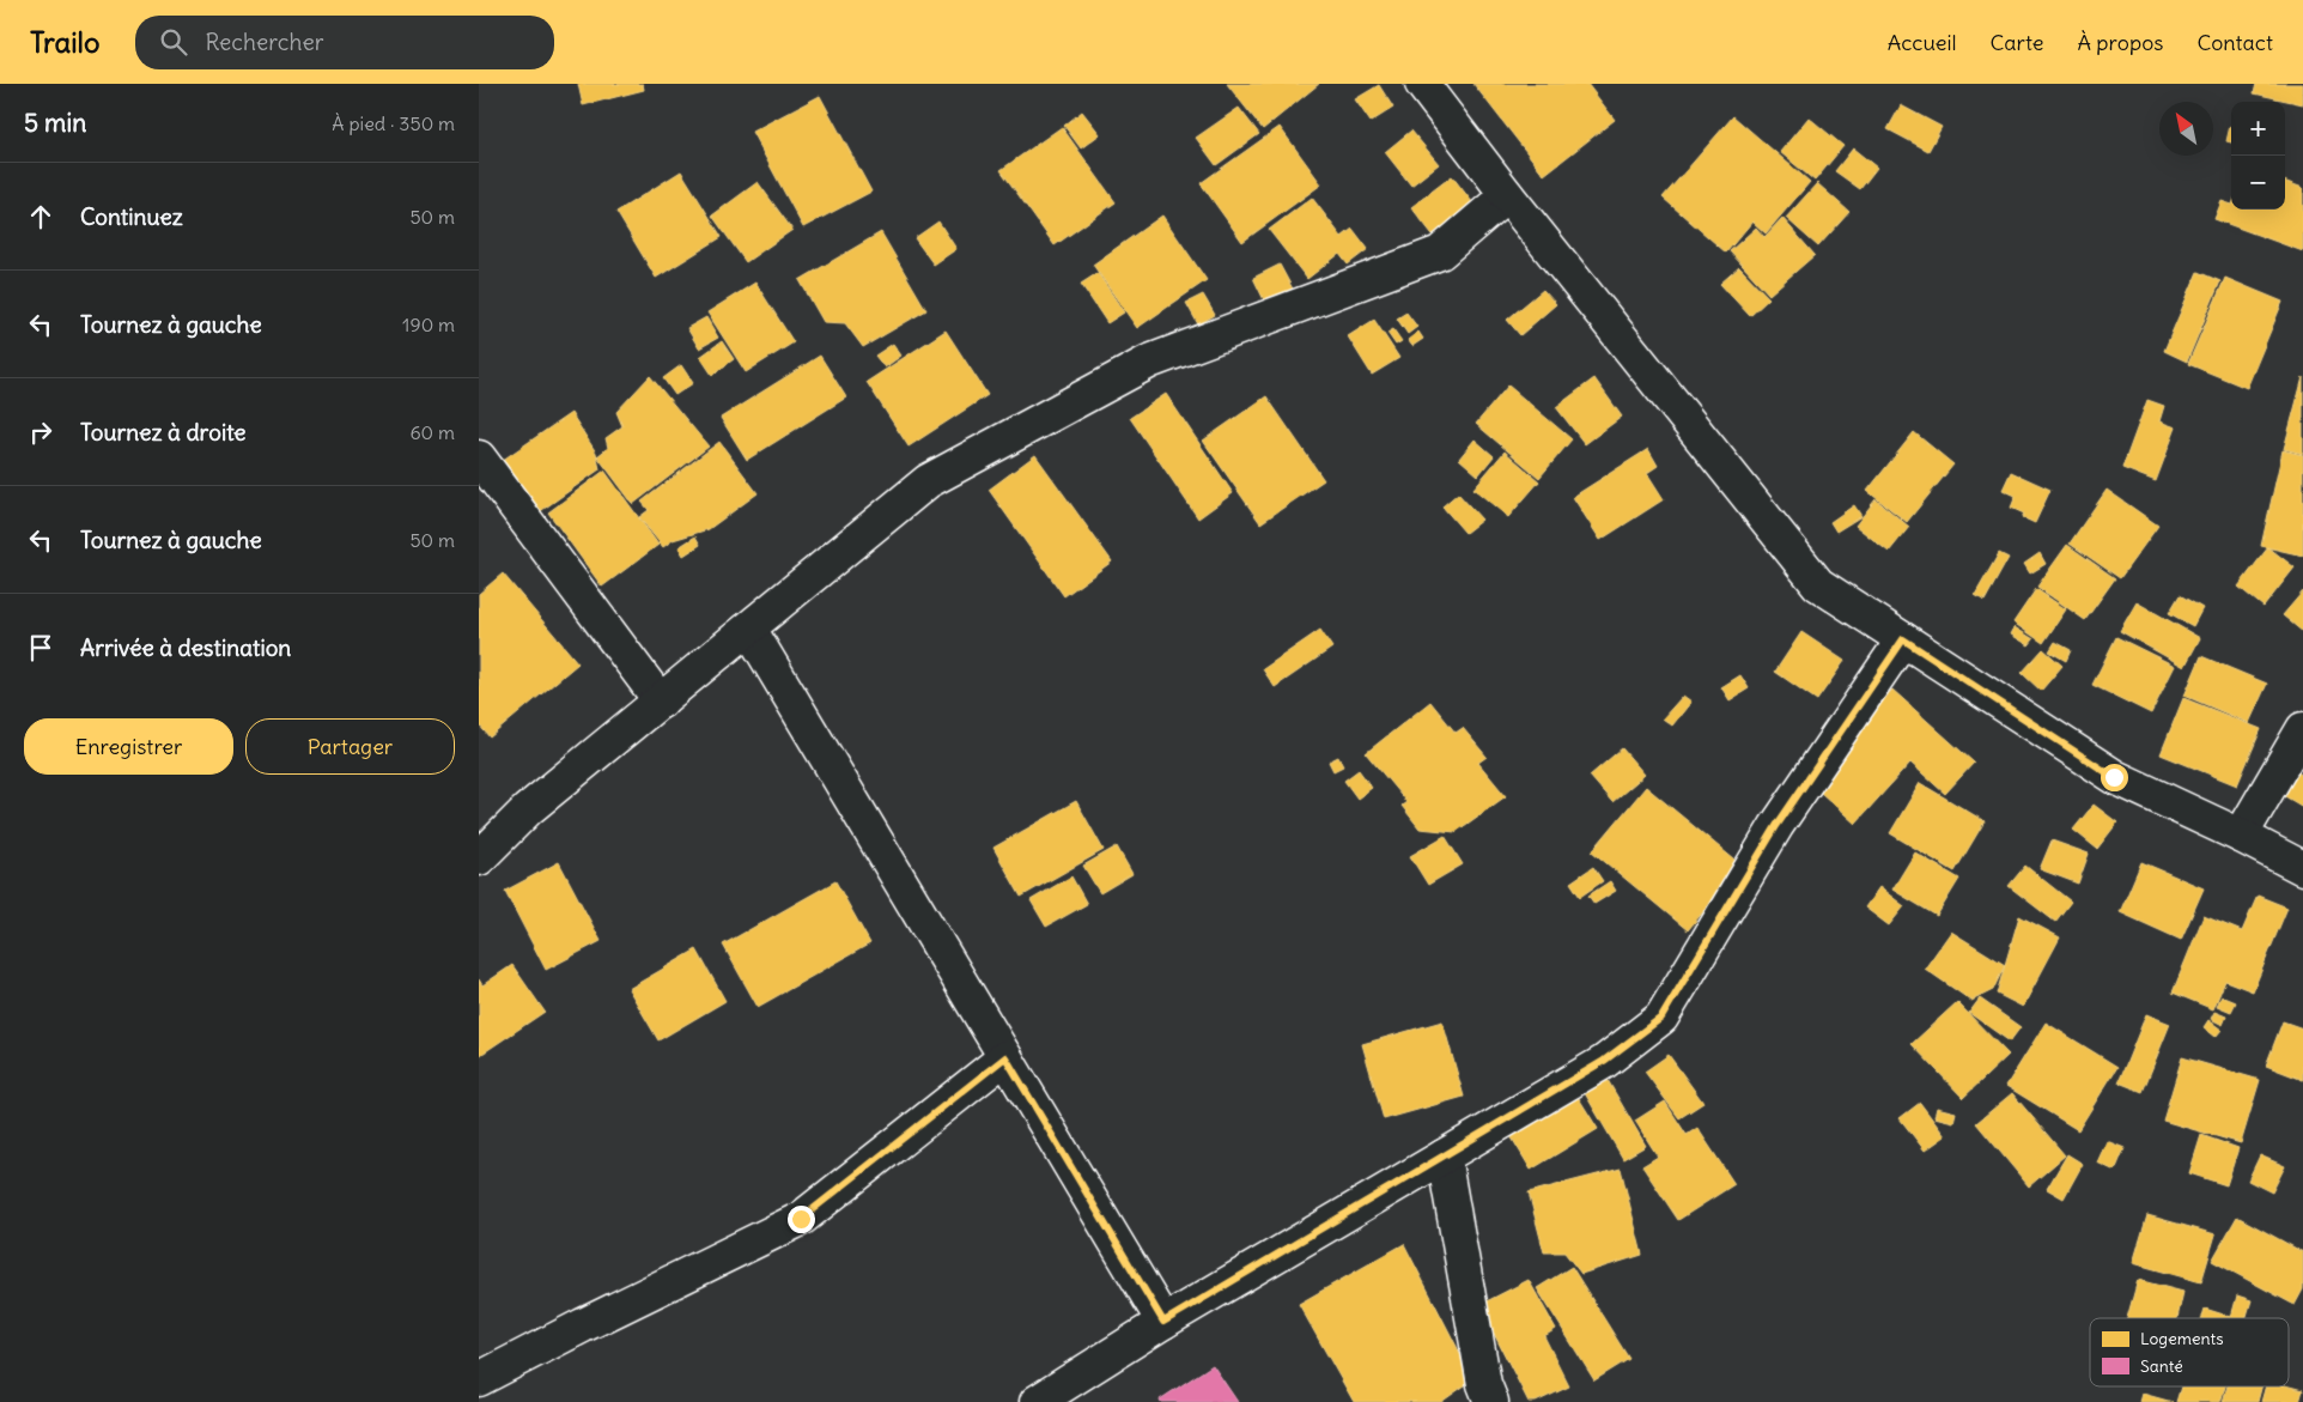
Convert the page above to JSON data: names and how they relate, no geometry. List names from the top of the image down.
{
  "legend": ["Logements", "Santé"],
  "north": "top left",
  "page": {
    "header": "Trailo",
    "search": "Rechercher",
    "nav": [
      "Accueil",
      "Carte",
      "À propos",
      "Contact"
    ],
    "heading": ["5 min", "À pied · 350 m"],
    "map_buttons": ["+", "−"],
    "list": [
      ["Continuez", "50 m"],
      ["Tournez à gauche", "190 m"],
      ["Tournez à droite", "60 m"],
      ["Tournez à gauche", "50 m"],
      "Arrivée à destination"
    ],
    "buttons": ["Enregistrer", "Partager"]
  }
}
